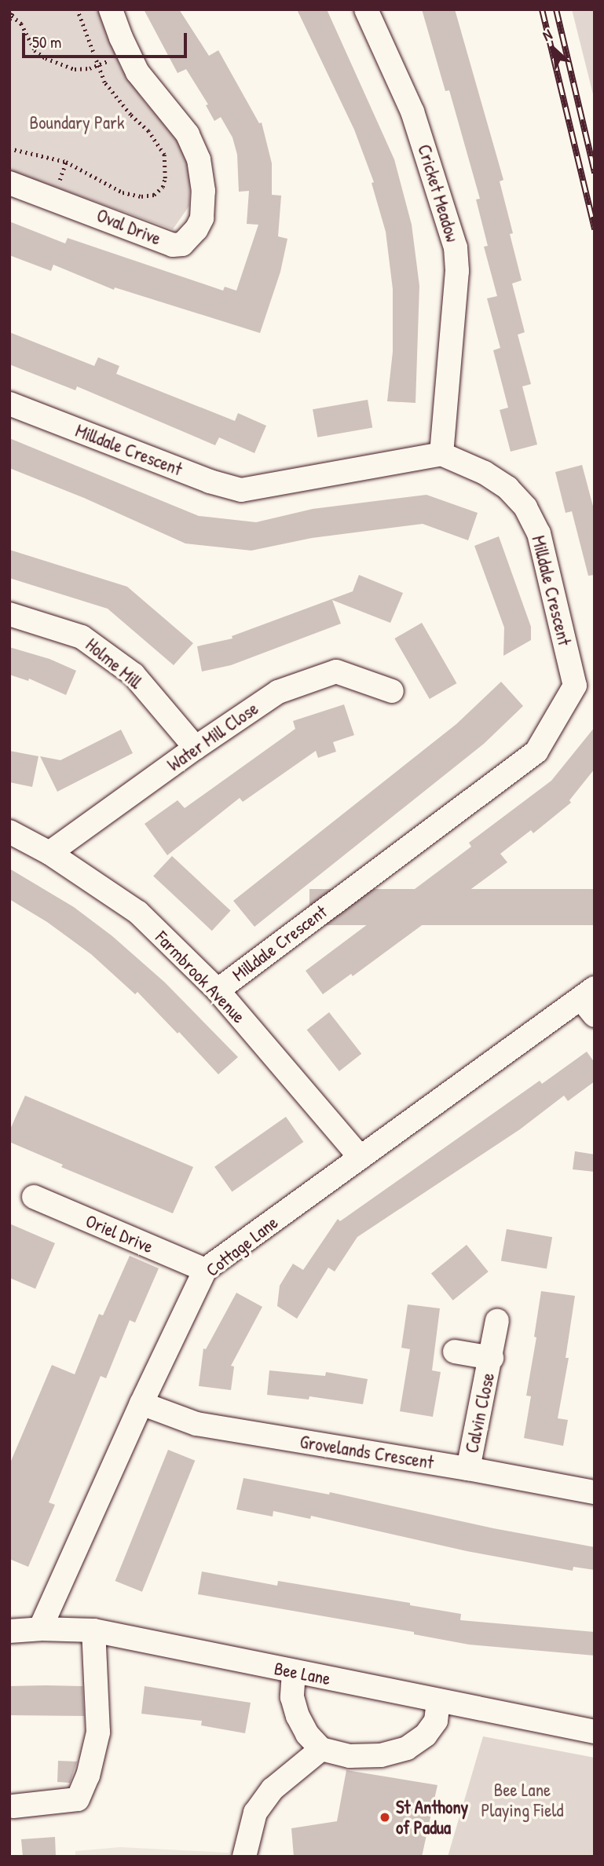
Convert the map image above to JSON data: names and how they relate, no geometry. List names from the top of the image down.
{
  "streets": {
    "street": [
      "Cricket Meadow",
      "Oval Drive",
      "Milldale Crescent",
      "Holme Mill",
      "Water Mill Close",
      "Farmbrook Avenue",
      "Oriel Drive",
      "Cottage Lane",
      "Calvin Close",
      "Grovelands Crescent",
      "Bee Lane"
    ]
  },
  "crossings": [
    ["Cricket Meadow", "Milldale Crescent"],
    ["Milldale Crescent", "Farmbrook Avenue"],
    ["Holme Mill", "Water Mill Close"],
    ["Water Mill Close", "Farmbrook Avenue"],
    ["Farmbrook Avenue", "Cottage Lane"],
    ["Oriel Drive", "Cottage Lane"],
    ["Cottage Lane", "Grovelands Crescent"],
    ["Cottage Lane", "Bee Lane"],
    ["Calvin Close", "Grovelands Crescent"]
  ],
  "parks": ["Boundary Park", "Bee Lane Playing Field"],
  "places": ["St Anthony of Padua"],
  "scale_bar": "50 m",
  "north": "top left"
}
